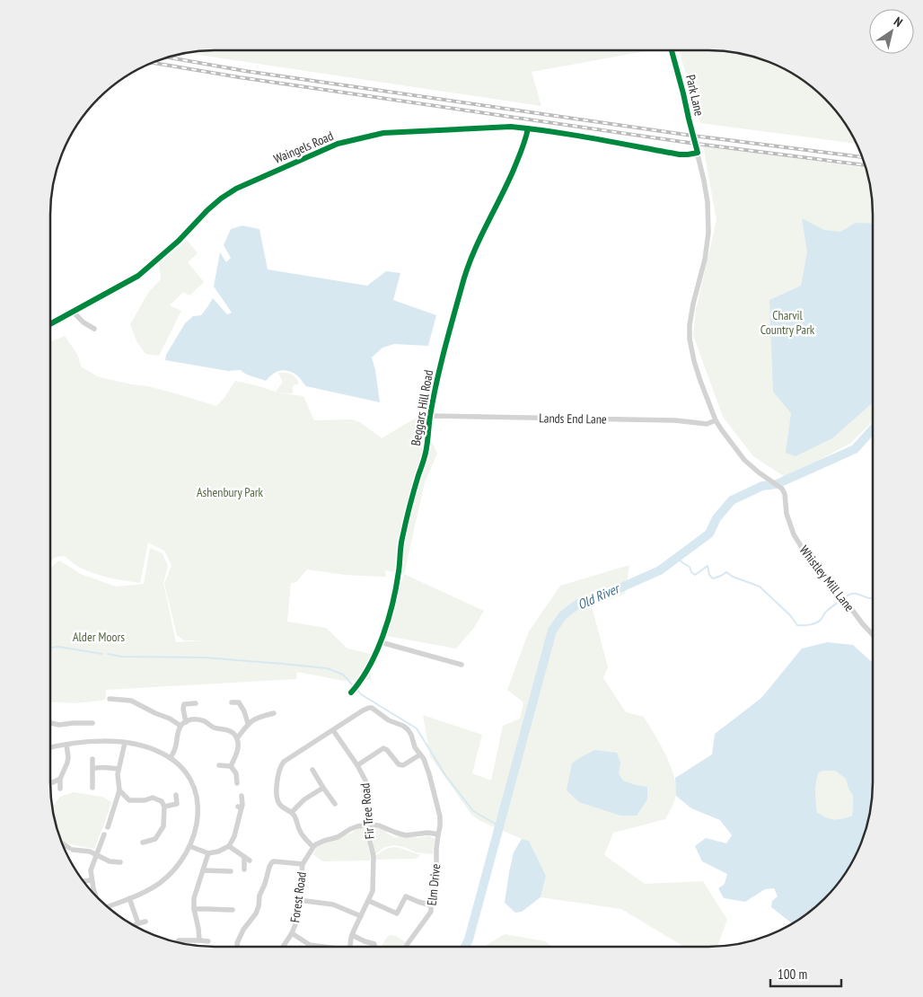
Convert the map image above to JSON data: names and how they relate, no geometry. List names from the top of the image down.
{
  "streets": {
    "street": [
      "Park Lane",
      "Waingels Road",
      "Beggars Hill Road",
      "Lands End Lane",
      "Whistley Mill Lane",
      "Fir Tree Road",
      "Elm Drive",
      "Forest Road"
    ]
  },
  "crossings": [
    ["Park Lane", "Waingels Road"],
    ["Park Lane", "Lands End Lane"],
    ["Park Lane", "Whistley Mill Lane"],
    ["Waingels Road", "Beggars Hill Road"],
    ["Beggars Hill Road", "Lands End Lane"]
  ],
  "water": ["Old River"],
  "parks": ["Charvil Country Park", "Ashenbury Park", "Alder Moors"],
  "scale_bar": "100 m",
  "north": "top right"
}
